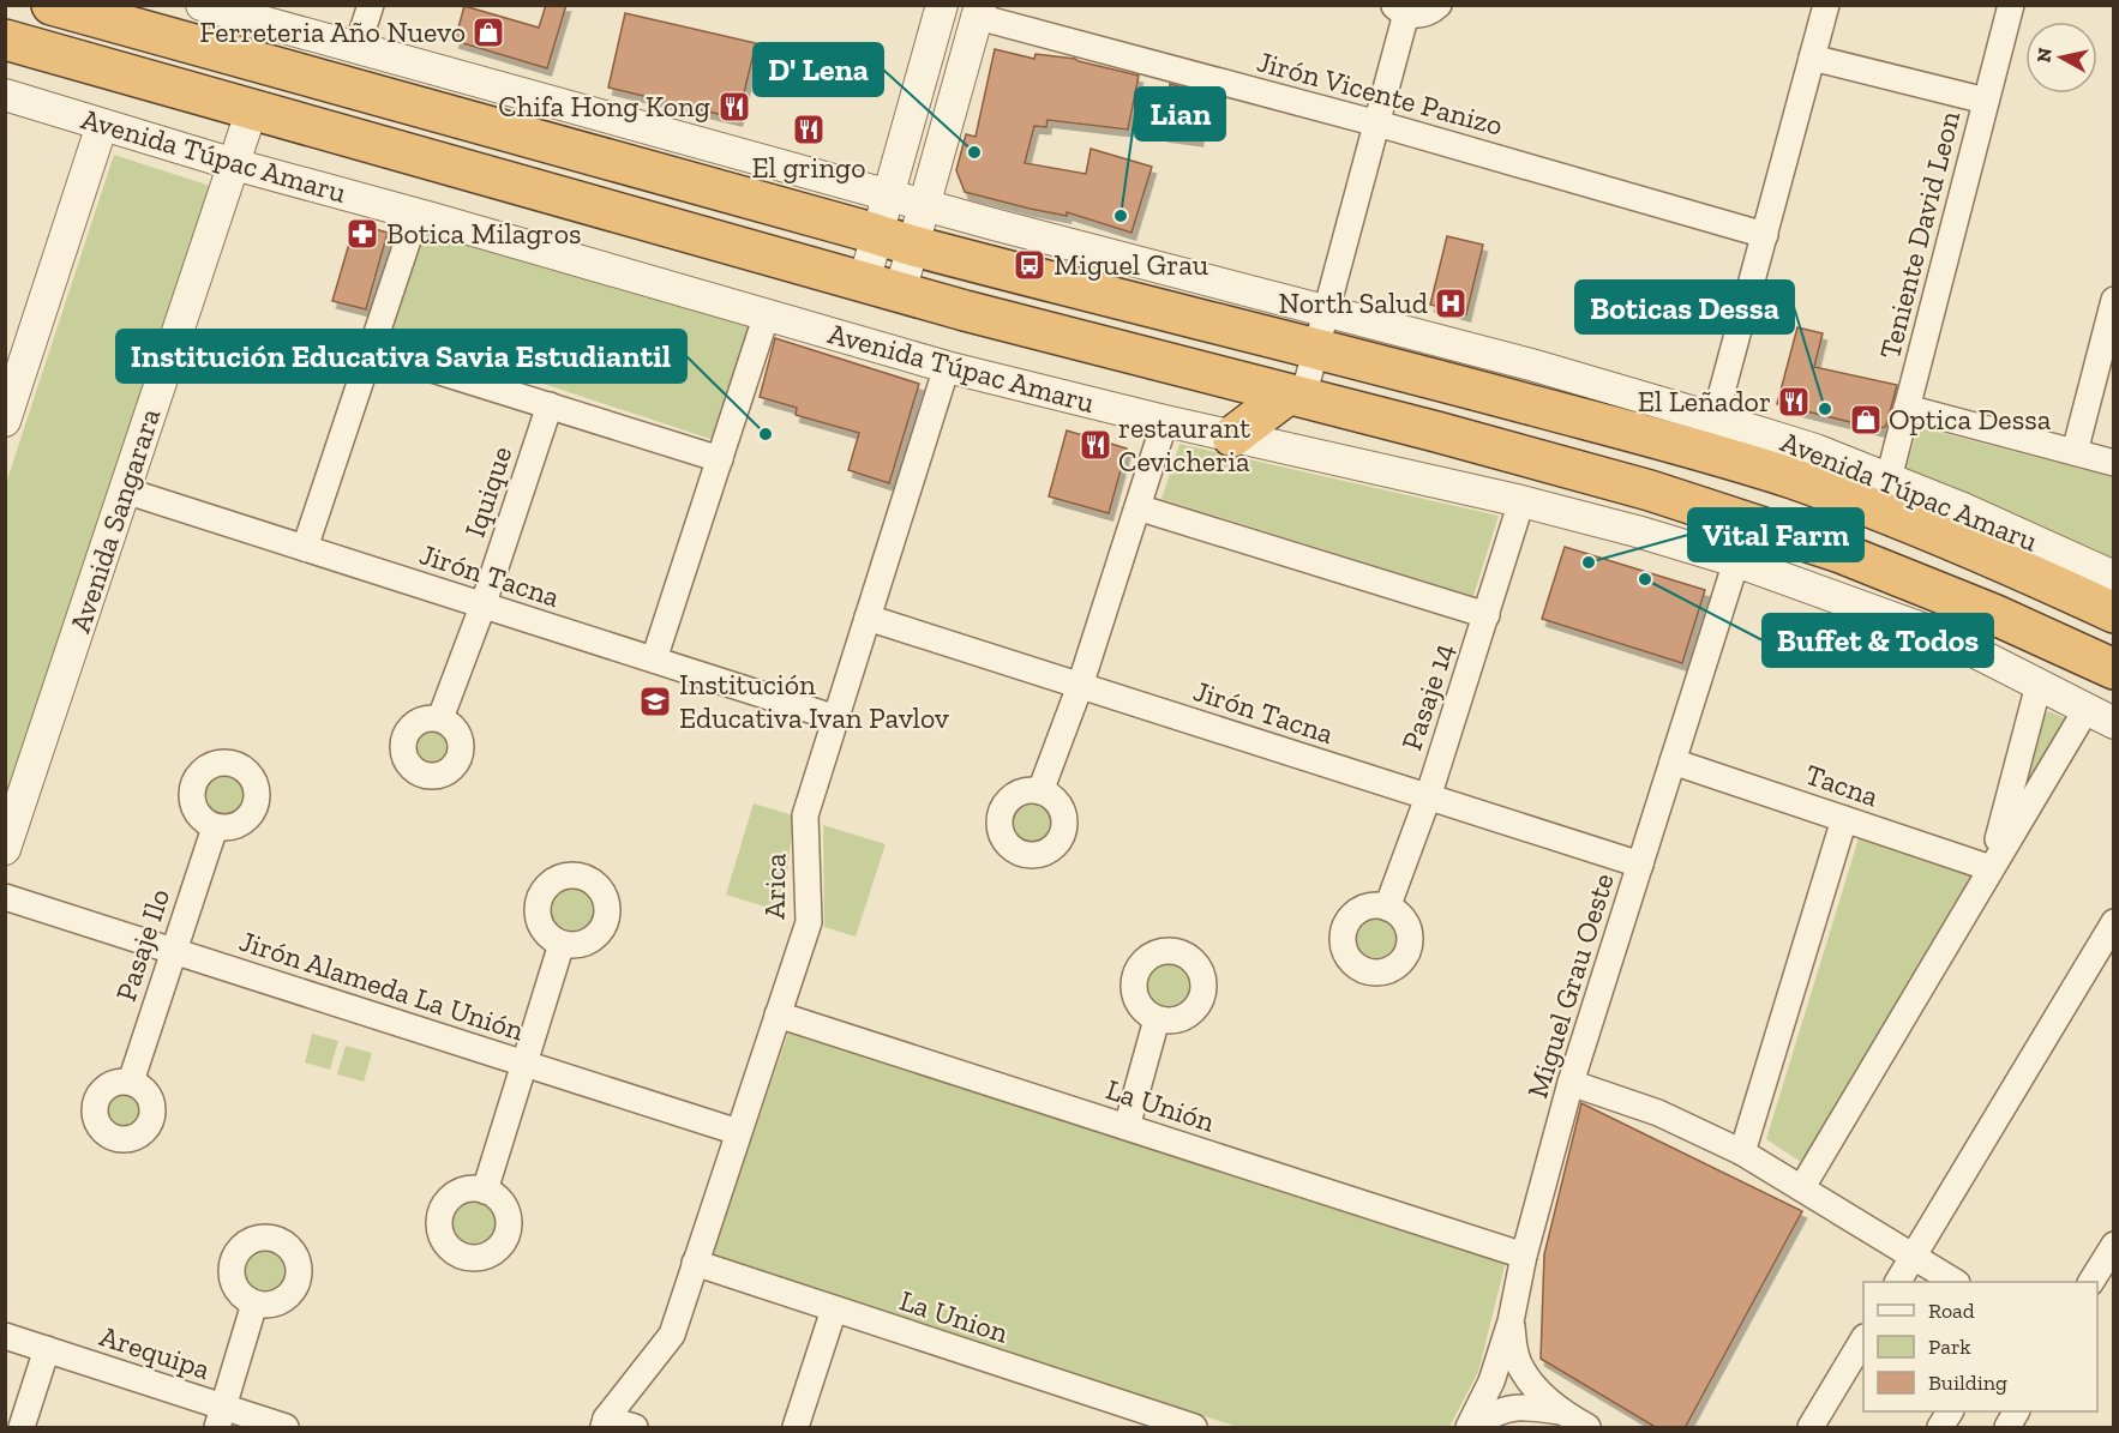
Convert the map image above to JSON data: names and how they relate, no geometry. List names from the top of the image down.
{
  "streets": {
    "highway": ["Avenida Túpac Amaru"],
    "street": [
      "Jirón Vicente Panizo",
      "Teniente David Leon",
      "Iquique",
      "Avenida Sangarara",
      "Jirón Tacna",
      "Pasaje 14",
      "Tacna",
      "Arica",
      "Pasaje Ilo",
      "Jirón Alameda La Unión",
      "Miguel Grau Oeste",
      "La Unión",
      "La Union",
      "Arequipa"
    ]
  },
  "crossings": [
    ["Avenida Túpac Amaru", "Teniente David Leon"],
    ["Avenida Túpac Amaru", "Avenida Sangarara"],
    ["Avenida Túpac Amaru", "Pasaje 14"],
    ["Avenida Túpac Amaru", "Arica"],
    ["Avenida Túpac Amaru", "Miguel Grau Oeste"],
    ["Iquique", "Jirón Tacna"],
    ["Avenida Sangarara", "Jirón Tacna"],
    ["Jirón Tacna", "Pasaje 14"],
    ["Jirón Tacna", "Arica"],
    ["Jirón Tacna", "Miguel Grau Oeste"],
    ["Tacna", "Miguel Grau Oeste"],
    ["Arica", "Jirón Alameda La Unión"],
    ["Arica", "La Unión"],
    ["Arica", "La Union"],
    ["Pasaje Ilo", "Jirón Alameda La Unión"],
    ["Miguel Grau Oeste", "La Unión"]
  ],
  "places": {
    "shop": ["Ferreteria Año Nuevo", "Optica Dessa"],
    "restaurant": [
      "Chifa Hong Kong",
      "El gringo",
      "El Leñador",
      "restaurant Cevicheria"
    ],
    "other": [
      "D' Lena",
      "Lian",
      "Boticas Dessa",
      "Institución Educativa Savia Estudiantil",
      "Vital Farm",
      "Buffet & Todos"
    ],
    "pharmacy": ["Botica Milagros"],
    "bus stop": ["Miguel Grau"],
    "hospital": ["North Salud"],
    "school or university": ["Institución Educativa Ivan Pavlov"]
  },
  "legend": ["Road", "Park", "Building"],
  "north": "left"
}
